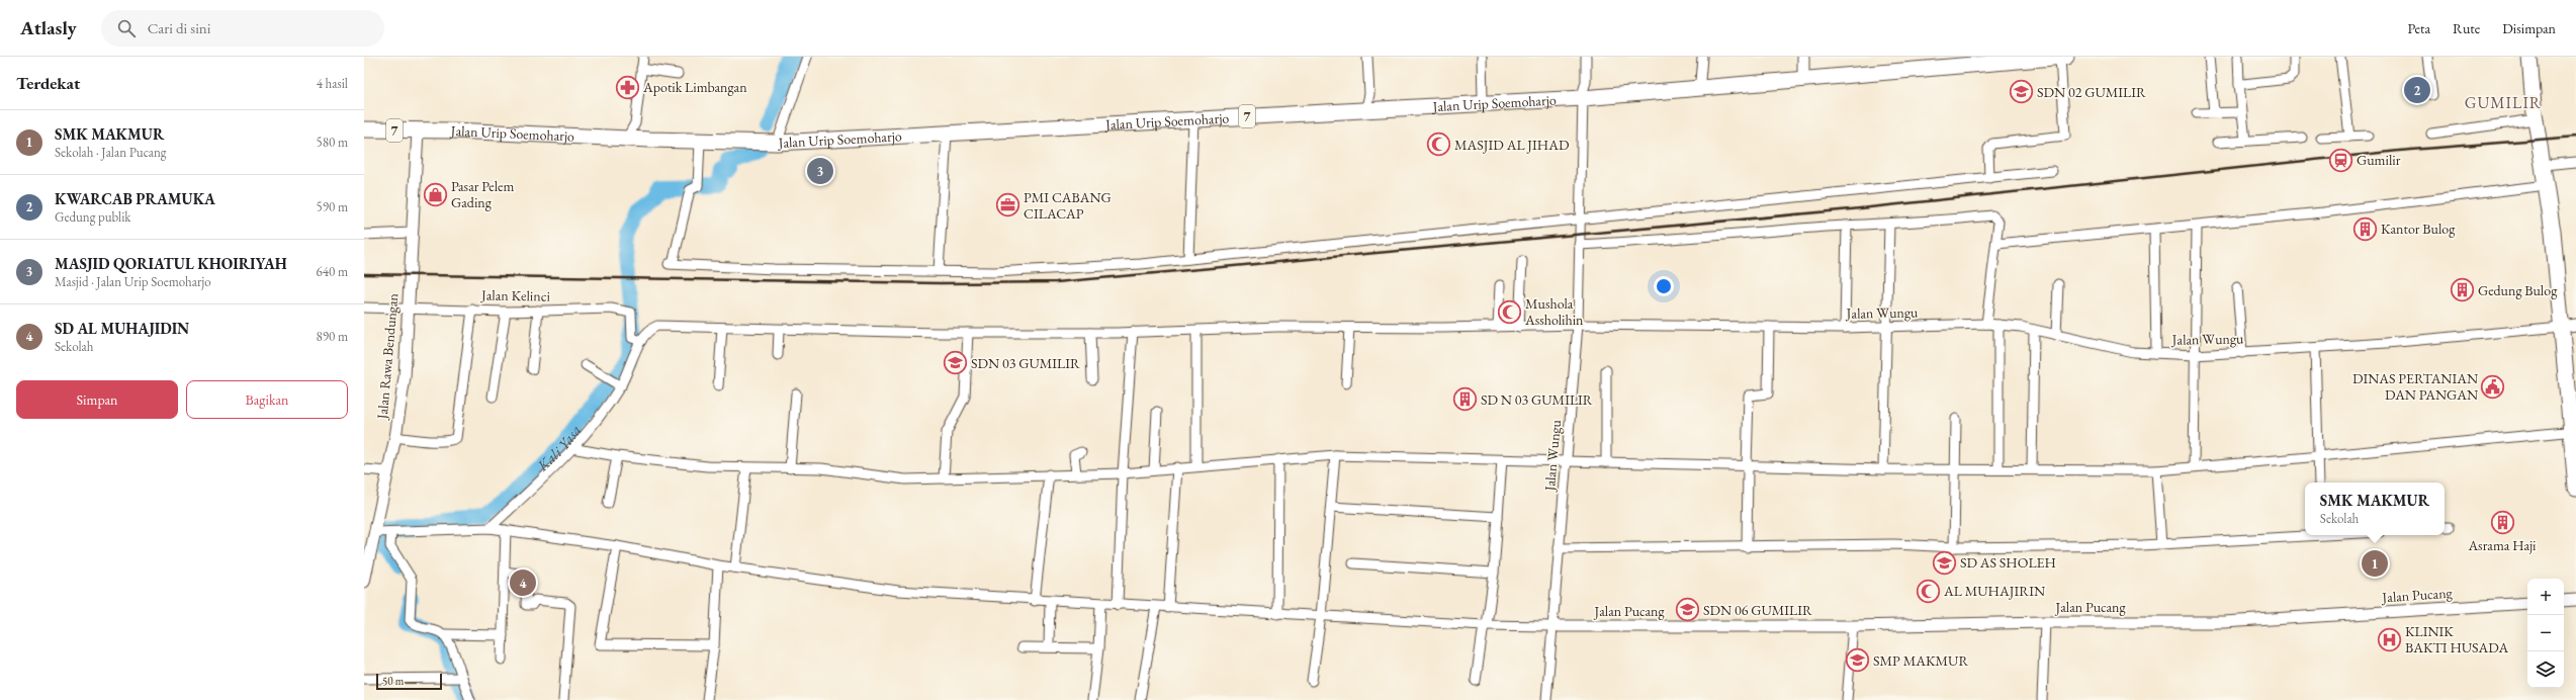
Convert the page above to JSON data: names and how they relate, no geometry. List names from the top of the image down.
{
  "streets": {
    "highway": ["Jalan Urip Soemoharjo", "7"],
    "street": [
      "Jalan Kelinci",
      "Jalan Wungu",
      "Jalan Rawa Bendungan",
      "Jalan Pucang"
    ]
  },
  "crossings": [
    ["Jalan Urip Soemoharjo", "Jalan Rawa Bendungan"],
    ["Jalan Kelinci", "Jalan Rawa Bendungan"],
    ["Jalan Wungu", "Jalan Pucang"]
  ],
  "districts": ["GUMILIR"],
  "water": ["Kali Yasa"],
  "places": {
    "pharmacy": ["Apotik Limbangan"],
    "school or university": [
      "SDN 02 GUMILIR",
      "SDN 03 GUMILIR",
      "SD AS SHOLEH",
      "SDN 06 GUMILIR",
      "SMP MAKMUR"
    ],
    "mosque": ["MASJID AL JIHAD", "Mushola Assholihin", "AL MUHAJIRIN"],
    "station": ["Gumilir"],
    "shop": ["Pasar Pelem Gading"],
    "office": ["PMI CABANG CILACAP"],
    "building": [
      "Kantor Bulog",
      "Gedung Bulog",
      "SD N 03 GUMILIR",
      "Asrama Haji"
    ],
    "public building": ["DINAS PERTANIAN DAN PANGAN"],
    "hospital": ["KLINIK BAKTI HUSADA"]
  },
  "scale_bar": "50 m",
  "page": {
    "header": "Atlasly",
    "search": "Cari di sini",
    "nav": ["Peta", "Rute", "Disimpan"],
    "heading": ["Terdekat", "4 hasil"],
    "pins": [
      "2",
      "3",
      "1",
      "4"
    ],
    "list": [
      {
        "mark": "1",
        "name": "SMK MAKMUR",
        "note": "Sekolah · Jalan Pucang",
        "value": "580 m"
      },
      {
        "mark": "2",
        "name": "KWARCAB PRAMUKA",
        "note": "Gedung publik",
        "value": "590 m"
      },
      {
        "mark": "3",
        "name": "MASJID QORIATUL KHOIRIYAH",
        "note": "Masjid · Jalan Urip Soemoharjo",
        "value": "640 m"
      },
      {
        "mark": "4",
        "name": "SD AL MUHAJIDIN",
        "note": "Sekolah",
        "value": "890 m"
      }
    ],
    "buttons": ["Simpan", "Bagikan"],
    "popup": ["SMK MAKMUR", "Sekolah"],
    "map_buttons": ["+", "−"],
    "scale": "50 m"
  }
}
